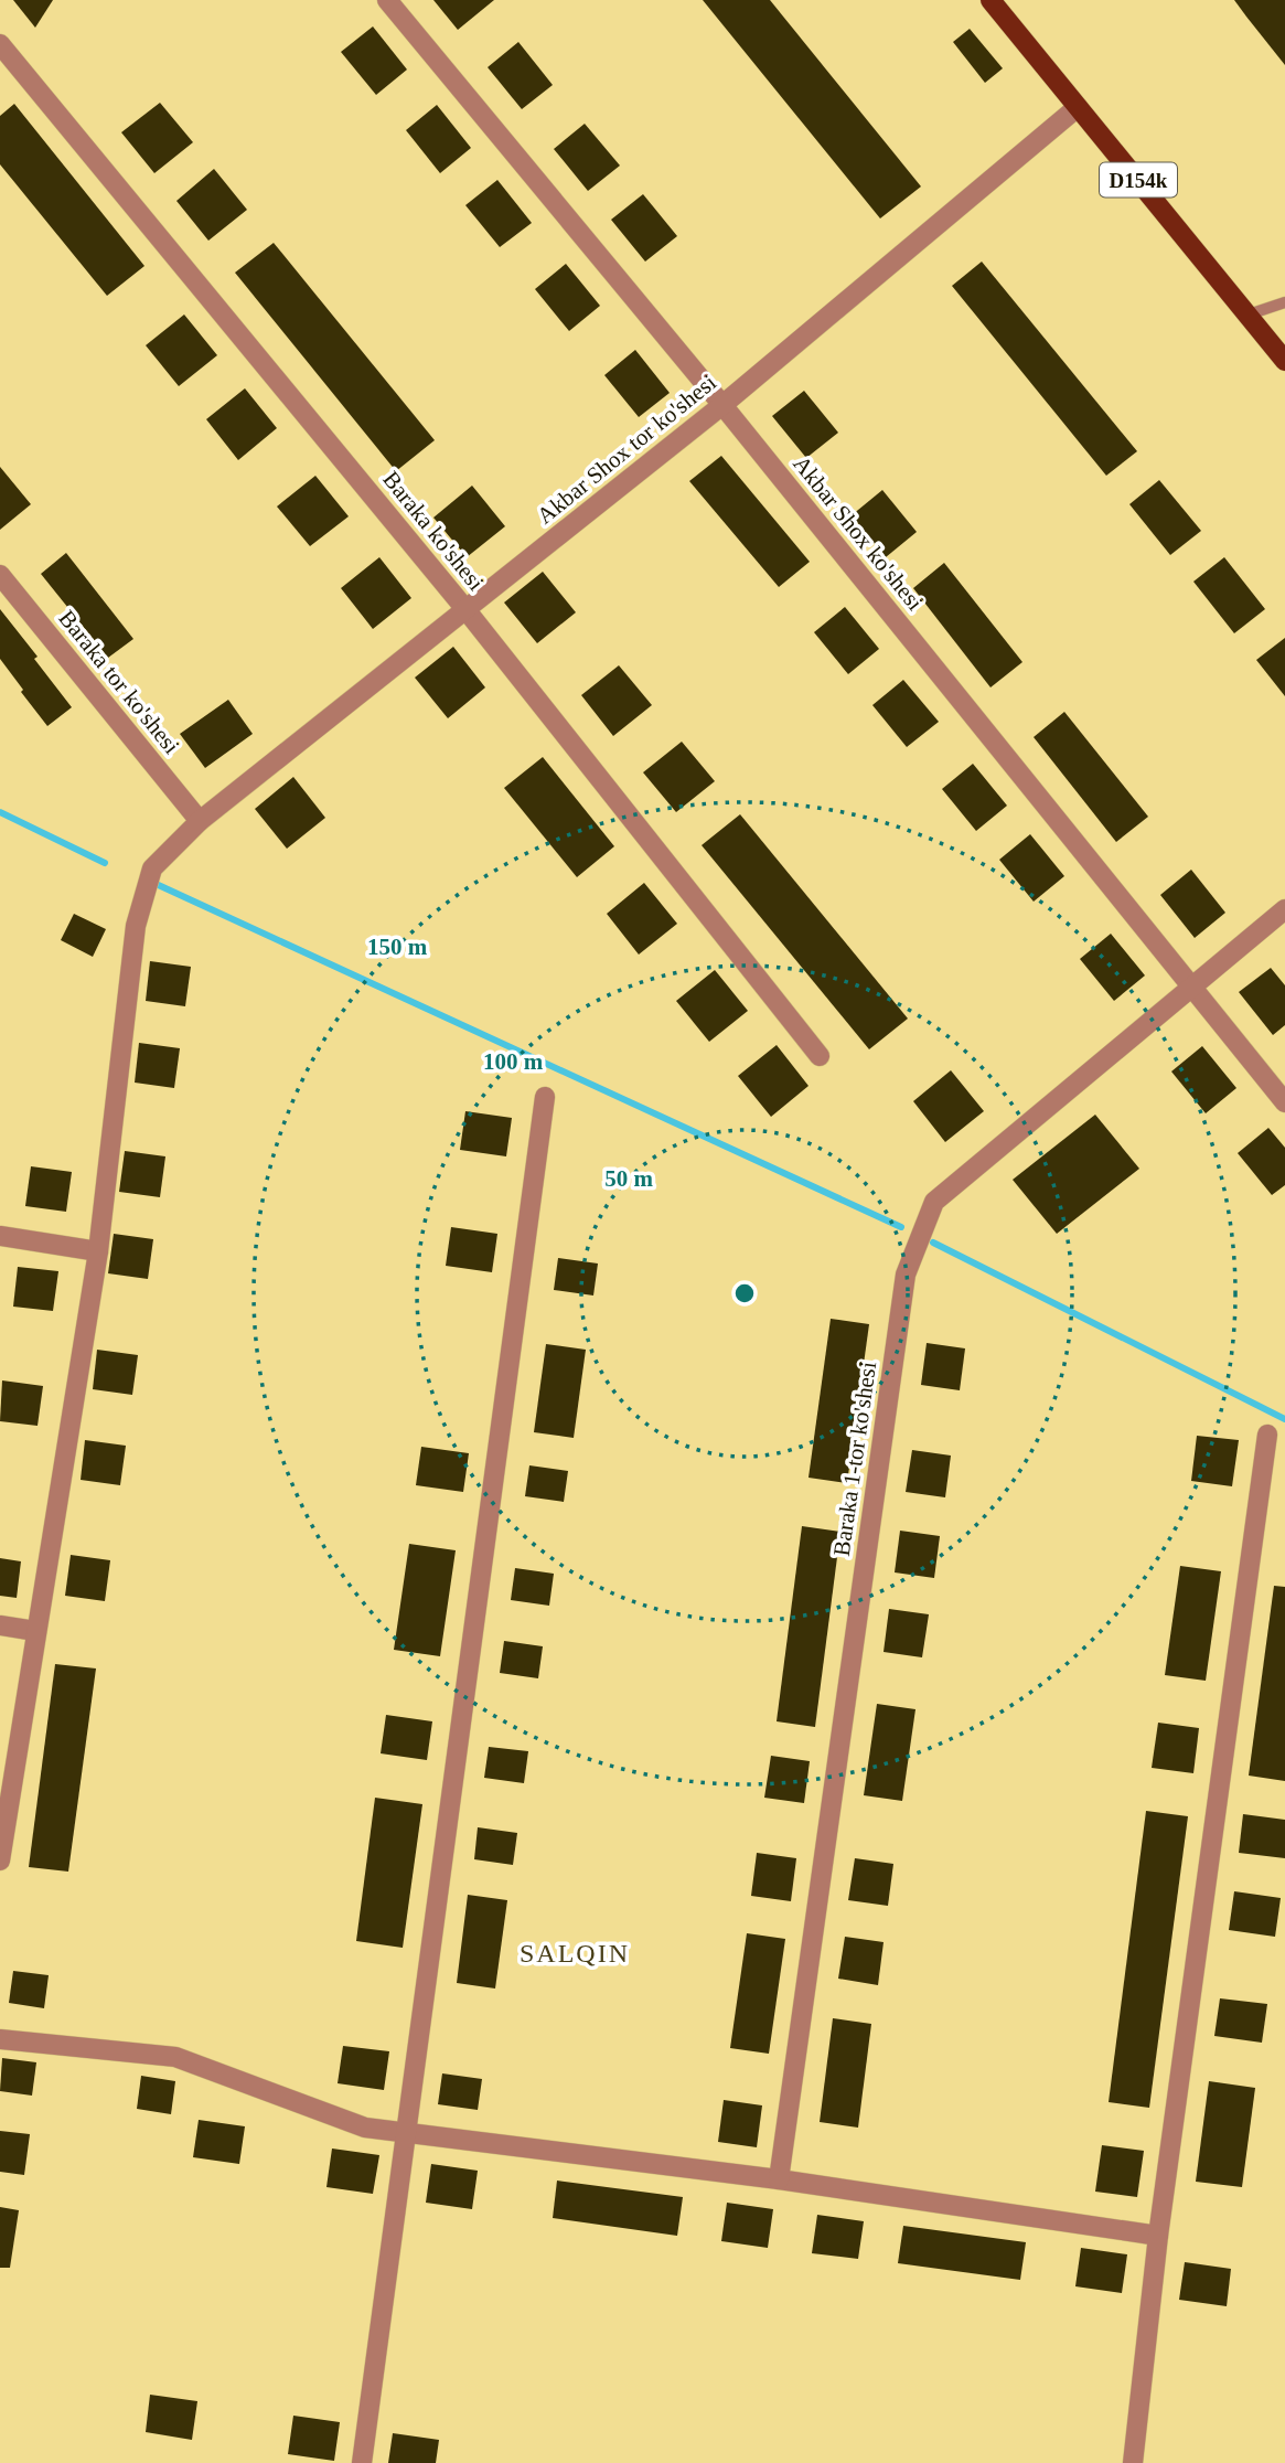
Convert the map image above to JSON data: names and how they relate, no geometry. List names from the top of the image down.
{
  "streets": {
    "main road": ["D154k"],
    "street": [
      "Akbar Shox tor ko'shesi",
      "Baraka ko'shesi",
      "Akbar Shox ko'shesi",
      "Baraka tor ko'shesi",
      "Baraka 1-tor ko'shesi"
    ]
  },
  "crossings": [
    ["D154k", "Akbar Shox tor ko'shesi"],
    ["Akbar Shox tor ko'shesi", "Baraka ko'shesi"],
    ["Akbar Shox tor ko'shesi", "Akbar Shox ko'shesi"],
    ["Akbar Shox tor ko'shesi", "Baraka tor ko'shesi"],
    ["Akbar Shox ko'shesi", "Baraka 1-tor ko'shesi"]
  ],
  "districts": ["SALQIN"],
  "rings": ["150 m", "100 m", "50 m"]
}
